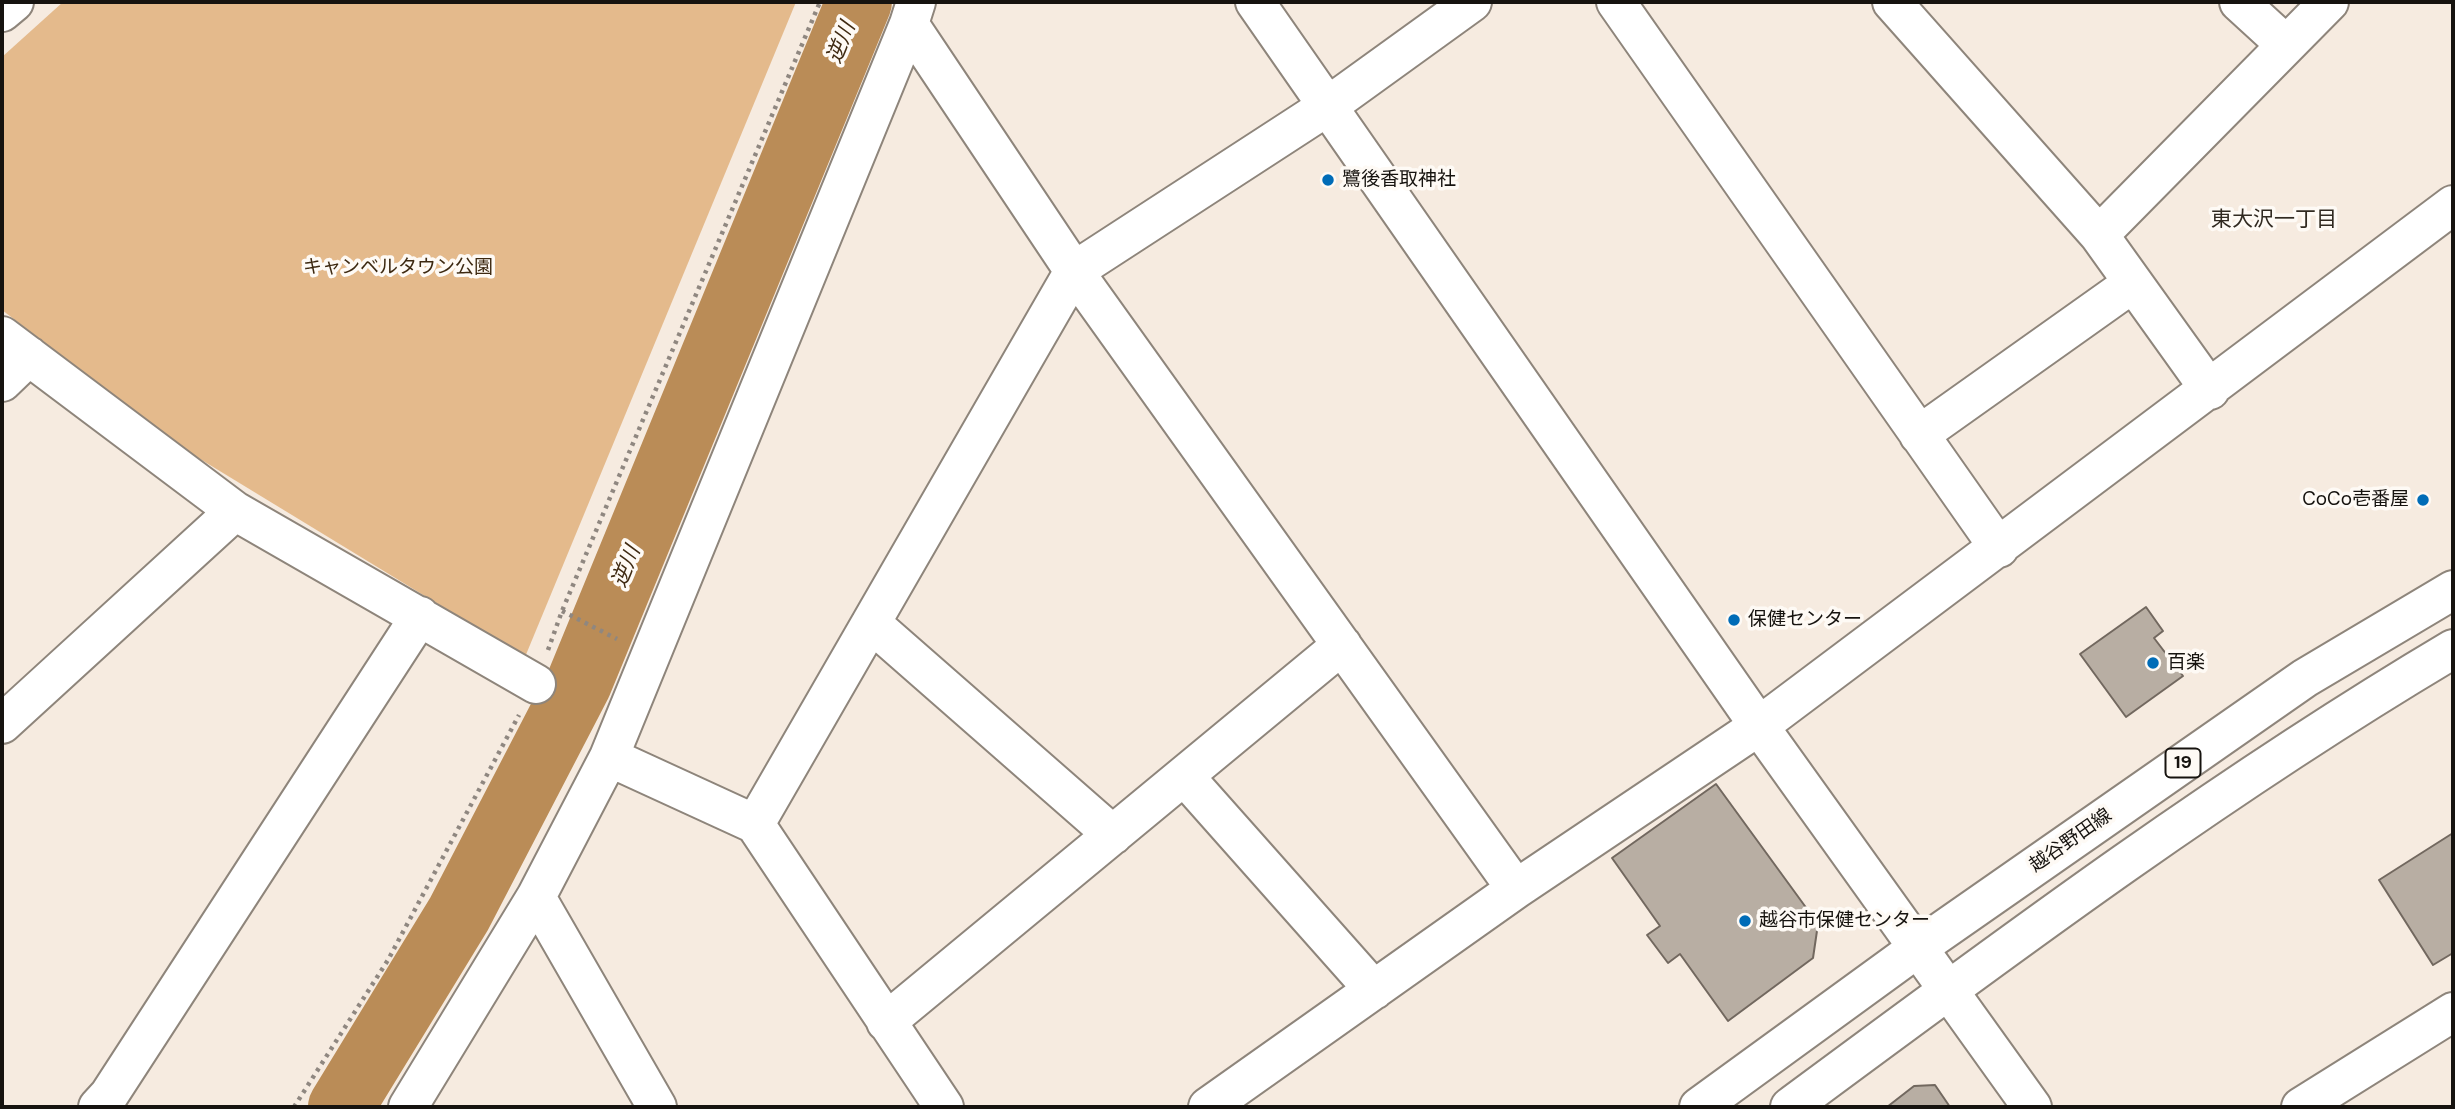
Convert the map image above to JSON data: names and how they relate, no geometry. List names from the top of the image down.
{
  "streets": {
    "street": ["19", "越谷野田線"]
  },
  "districts": ["東大沢一丁目"],
  "water": ["逆川"],
  "parks": ["キャンベルタウン公園"],
  "places": [
    "鷺後香取神社",
    "CoCo壱番屋",
    "保健センター",
    "百楽",
    "越谷市保健センター"
  ]
}
